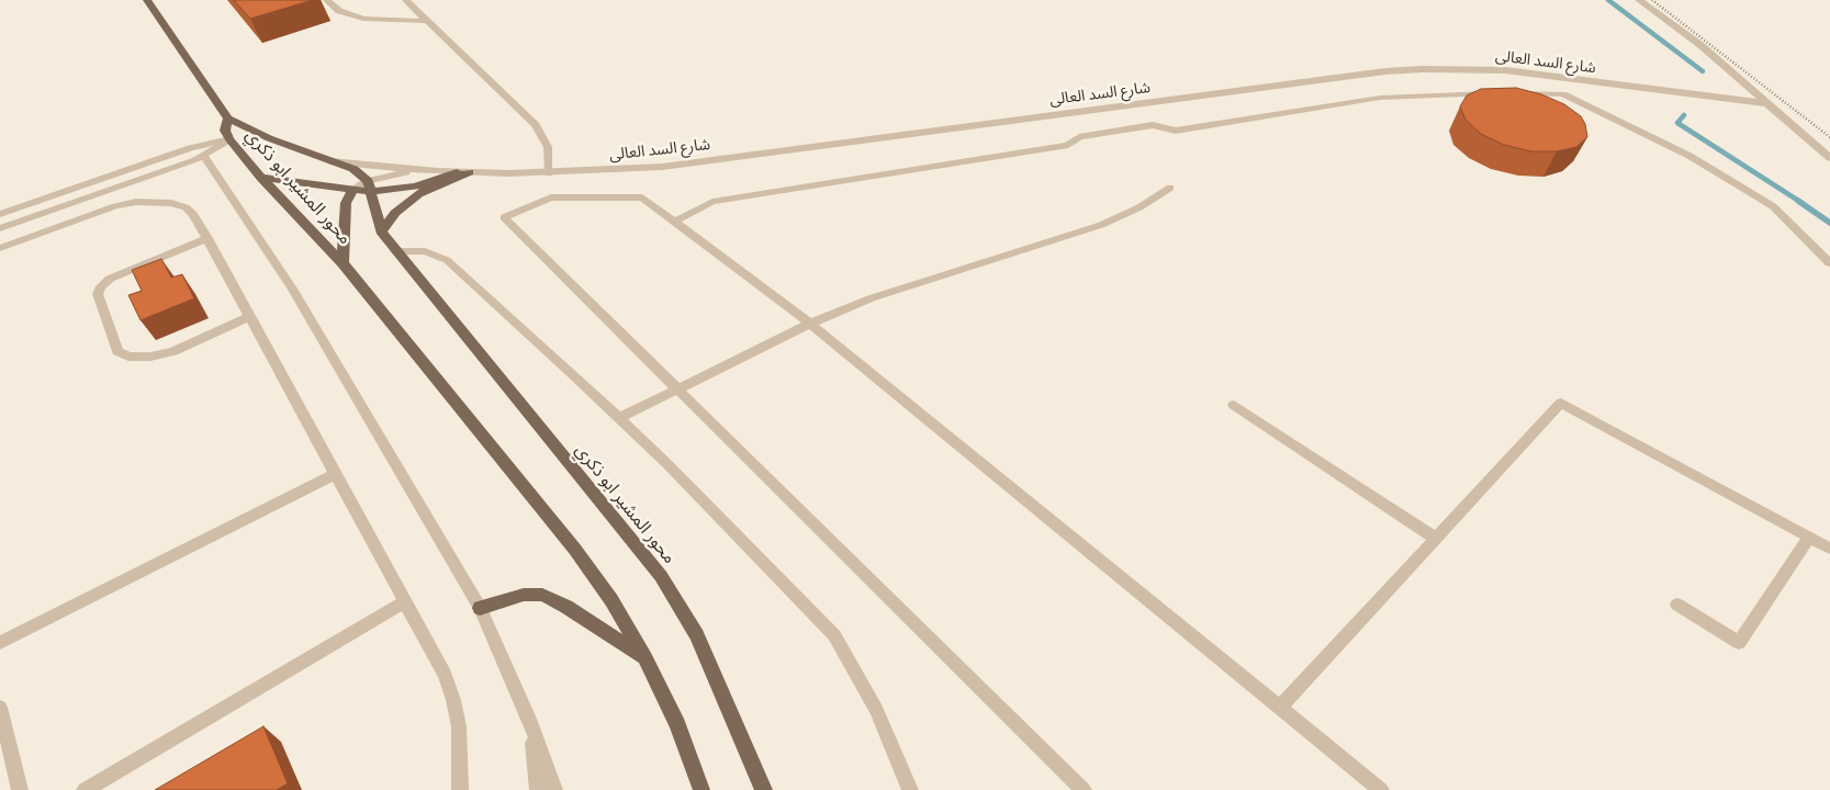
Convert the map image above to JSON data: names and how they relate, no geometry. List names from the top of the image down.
{
  "streets": {
    "main road": ["محور المشير ابو ذكري"],
    "street": ["شارع السد العالى"]
  },
  "crossings": [
    ["شارع السد العالى", "محور المشير ابو ذكري"]
  ]
}
